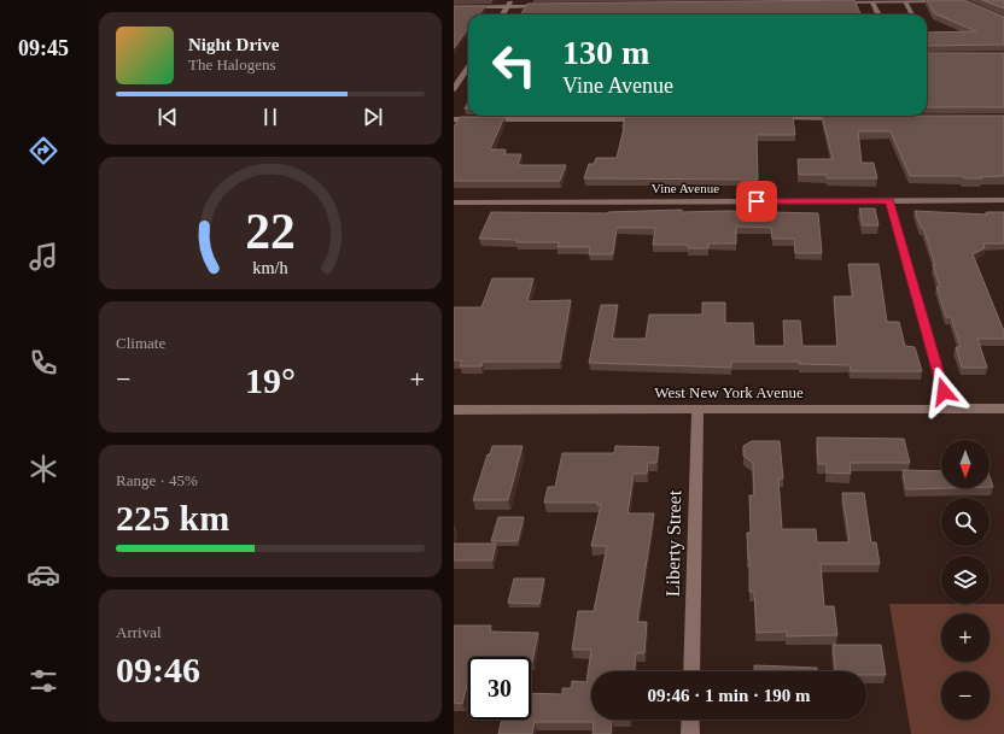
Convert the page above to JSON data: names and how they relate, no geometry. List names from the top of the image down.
{
  "streets": {
    "street": ["Vine Avenue", "West New York Avenue", "Liberty Street"]
  },
  "crossings": [
    ["West New York Avenue", "Liberty Street"]
  ],
  "north": "bottom",
  "page": {
    "tabs": "09:45",
    "turn": ["130 m", "Vine Avenue"],
    "song": ["Night Drive", "The Halogens"],
    "tile": [
      "Climate",
      ["Range · 45%", "225 km"],
      ["Arrival", "09:46"]
    ],
    "heat": ["−", "19°", "+"],
    "map_buttons": ["+", "−"],
    "limit": "30",
    "trip": "09:46 · 1 min · 190 m",
    "gauge": ["22", "km/h"]
  }
}
